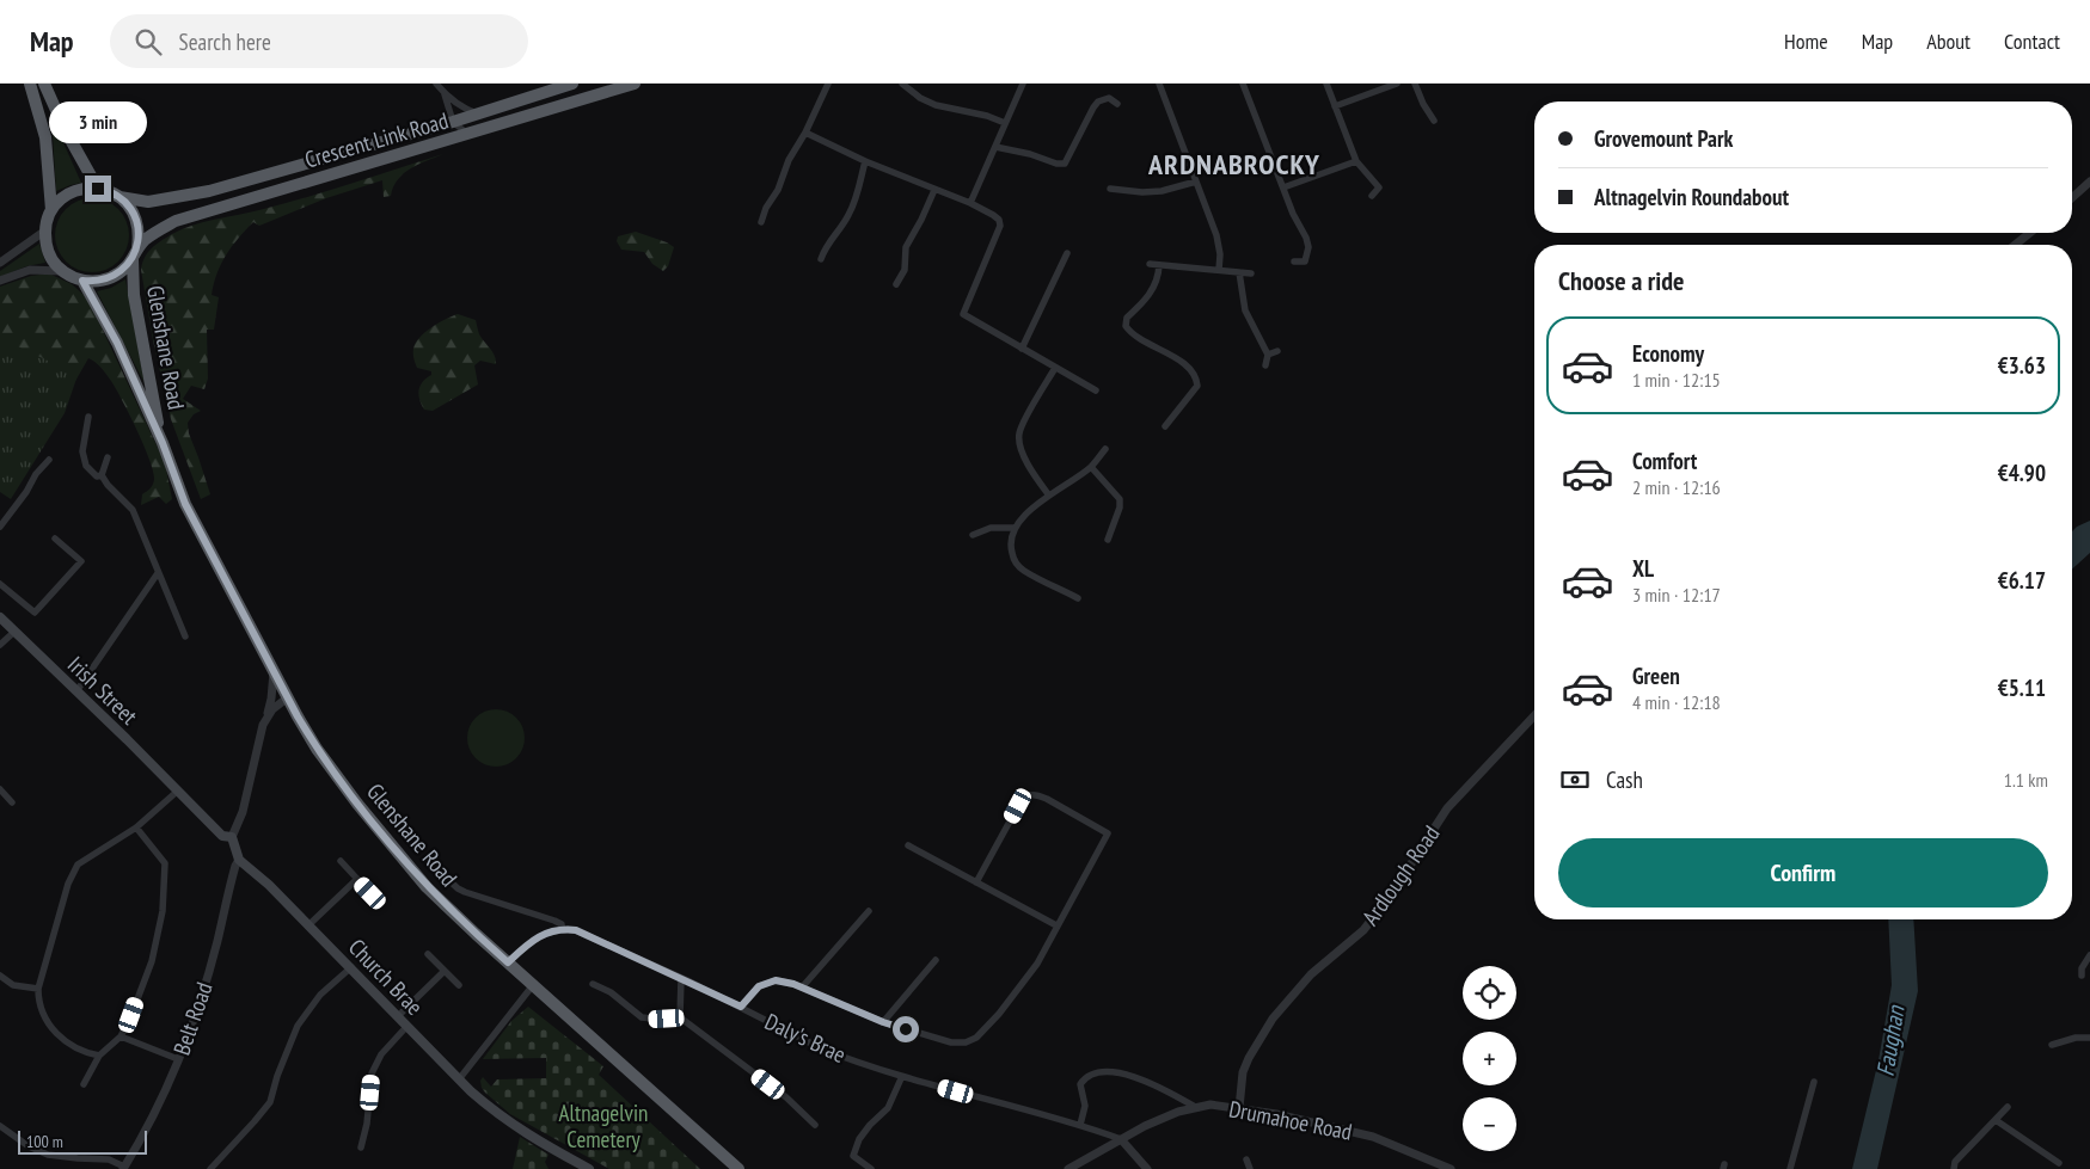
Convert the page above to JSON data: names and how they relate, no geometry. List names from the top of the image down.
{
  "streets": {
    "highway": ["Crescent Link Road", "Glenshane Road"],
    "main road": ["Irish Street", "Church Brae"],
    "street": [
      "Ardlough Road",
      "Belt Road",
      "Daly's Brae",
      "Drumahoe Road"
    ]
  },
  "crossings": [
    ["Crescent Link Road", "Glenshane Road"],
    ["Ardlough Road", "Drumahoe Road"],
    ["Church Brae", "Belt Road"],
    ["Daly's Brae", "Drumahoe Road"]
  ],
  "districts": ["ARDNABROCKY"],
  "water": ["Faughan"],
  "parks": ["Altnagelvin Cemetery"],
  "scale_bar": "100 m",
  "page": {
    "header": "Map",
    "search": "Search here",
    "nav": [
      "Home",
      "Map",
      "About",
      "Contact"
    ],
    "bubble": "3 min",
    "banner": ["Grovemount Park", "Altnagelvin Roundabout"],
    "heading": "Choose a ride",
    "list": [
      {
        "name": "Economy",
        "note": "1 min · 12:15",
        "value": "€3.63"
      },
      {
        "name": "Comfort",
        "note": "2 min · 12:16",
        "value": "€4.90"
      },
      {
        "name": "XL",
        "note": "3 min · 12:17",
        "value": "€6.17"
      },
      {
        "name": "Green",
        "note": "4 min · 12:18",
        "value": "€5.11"
      }
    ],
    "pay": ["Cash", "1.1 km"],
    "buttons": "Confirm",
    "map_buttons": ["+", "−"],
    "scale": "100 m"
  }
}
